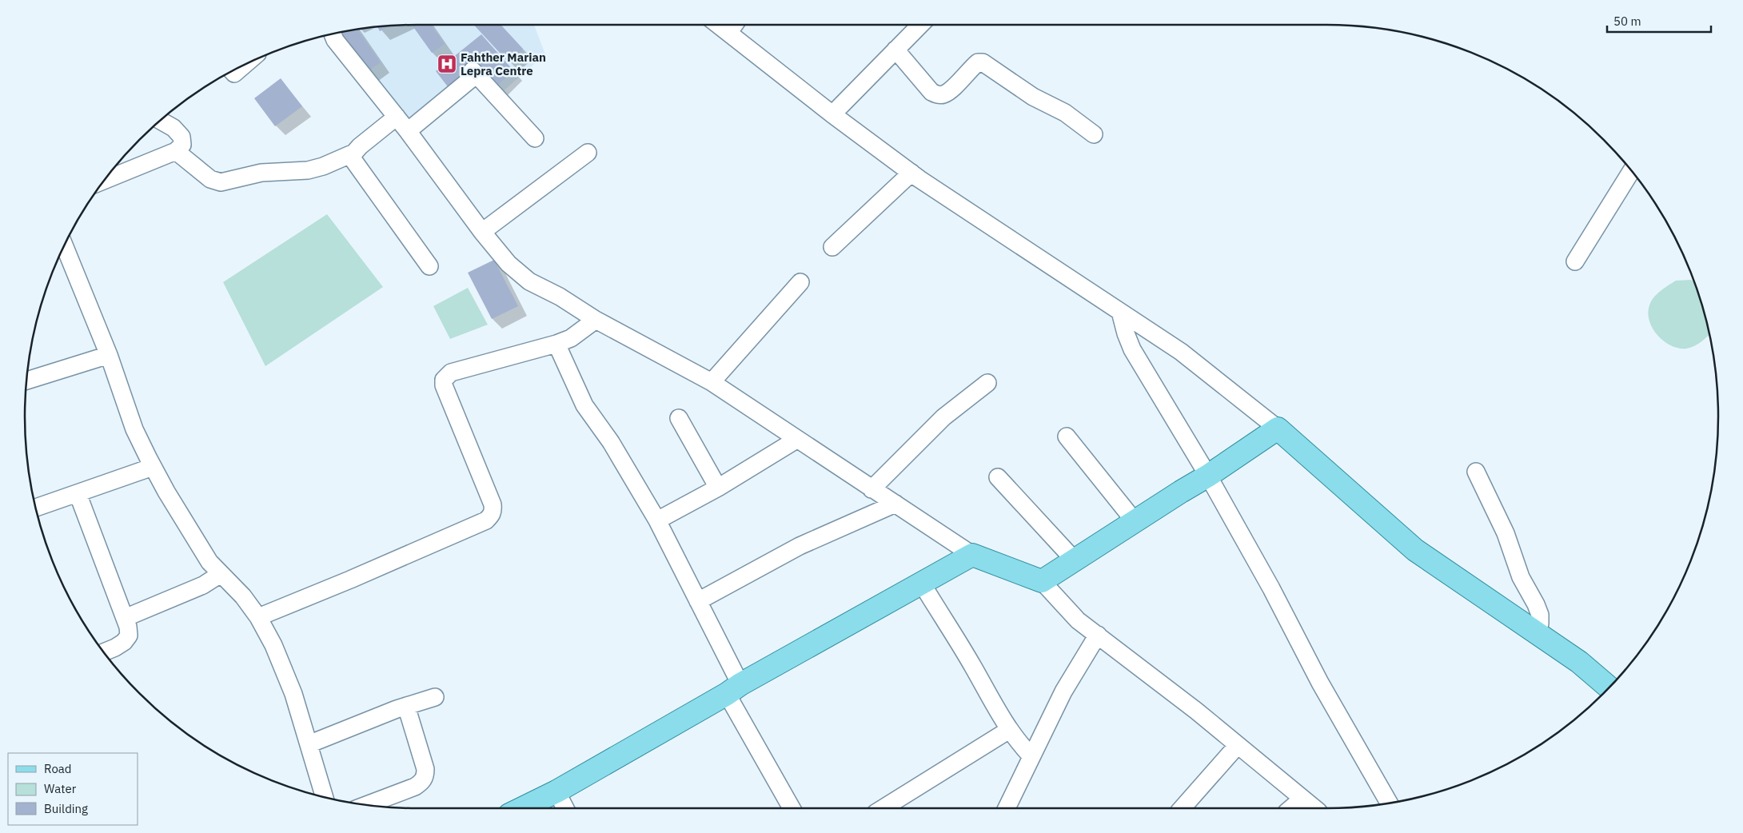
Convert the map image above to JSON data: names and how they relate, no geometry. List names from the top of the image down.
{
  "places": {
    "hospital": ["Fahther Marian Lepra Centre"]
  },
  "legend": ["Road", "Water", "Building"],
  "scale_bar": "50 m"
}
